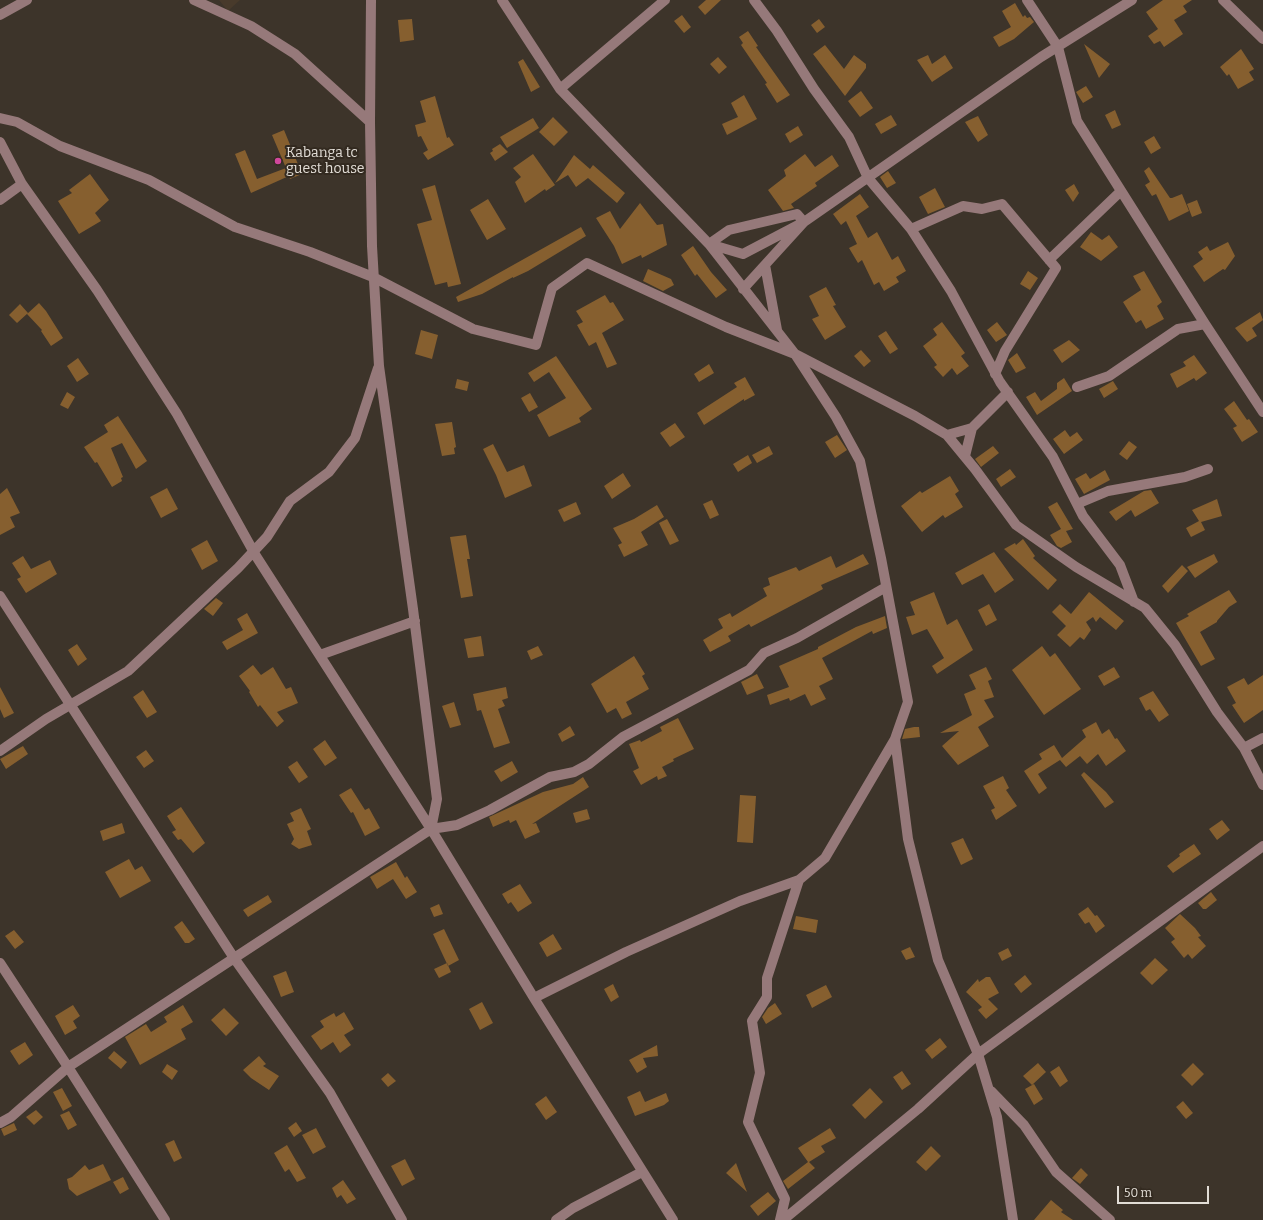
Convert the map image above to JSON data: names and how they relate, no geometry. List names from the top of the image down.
{
  "places": ["Kabanga tc guest house"],
  "scale_bar": "50 m"
}
